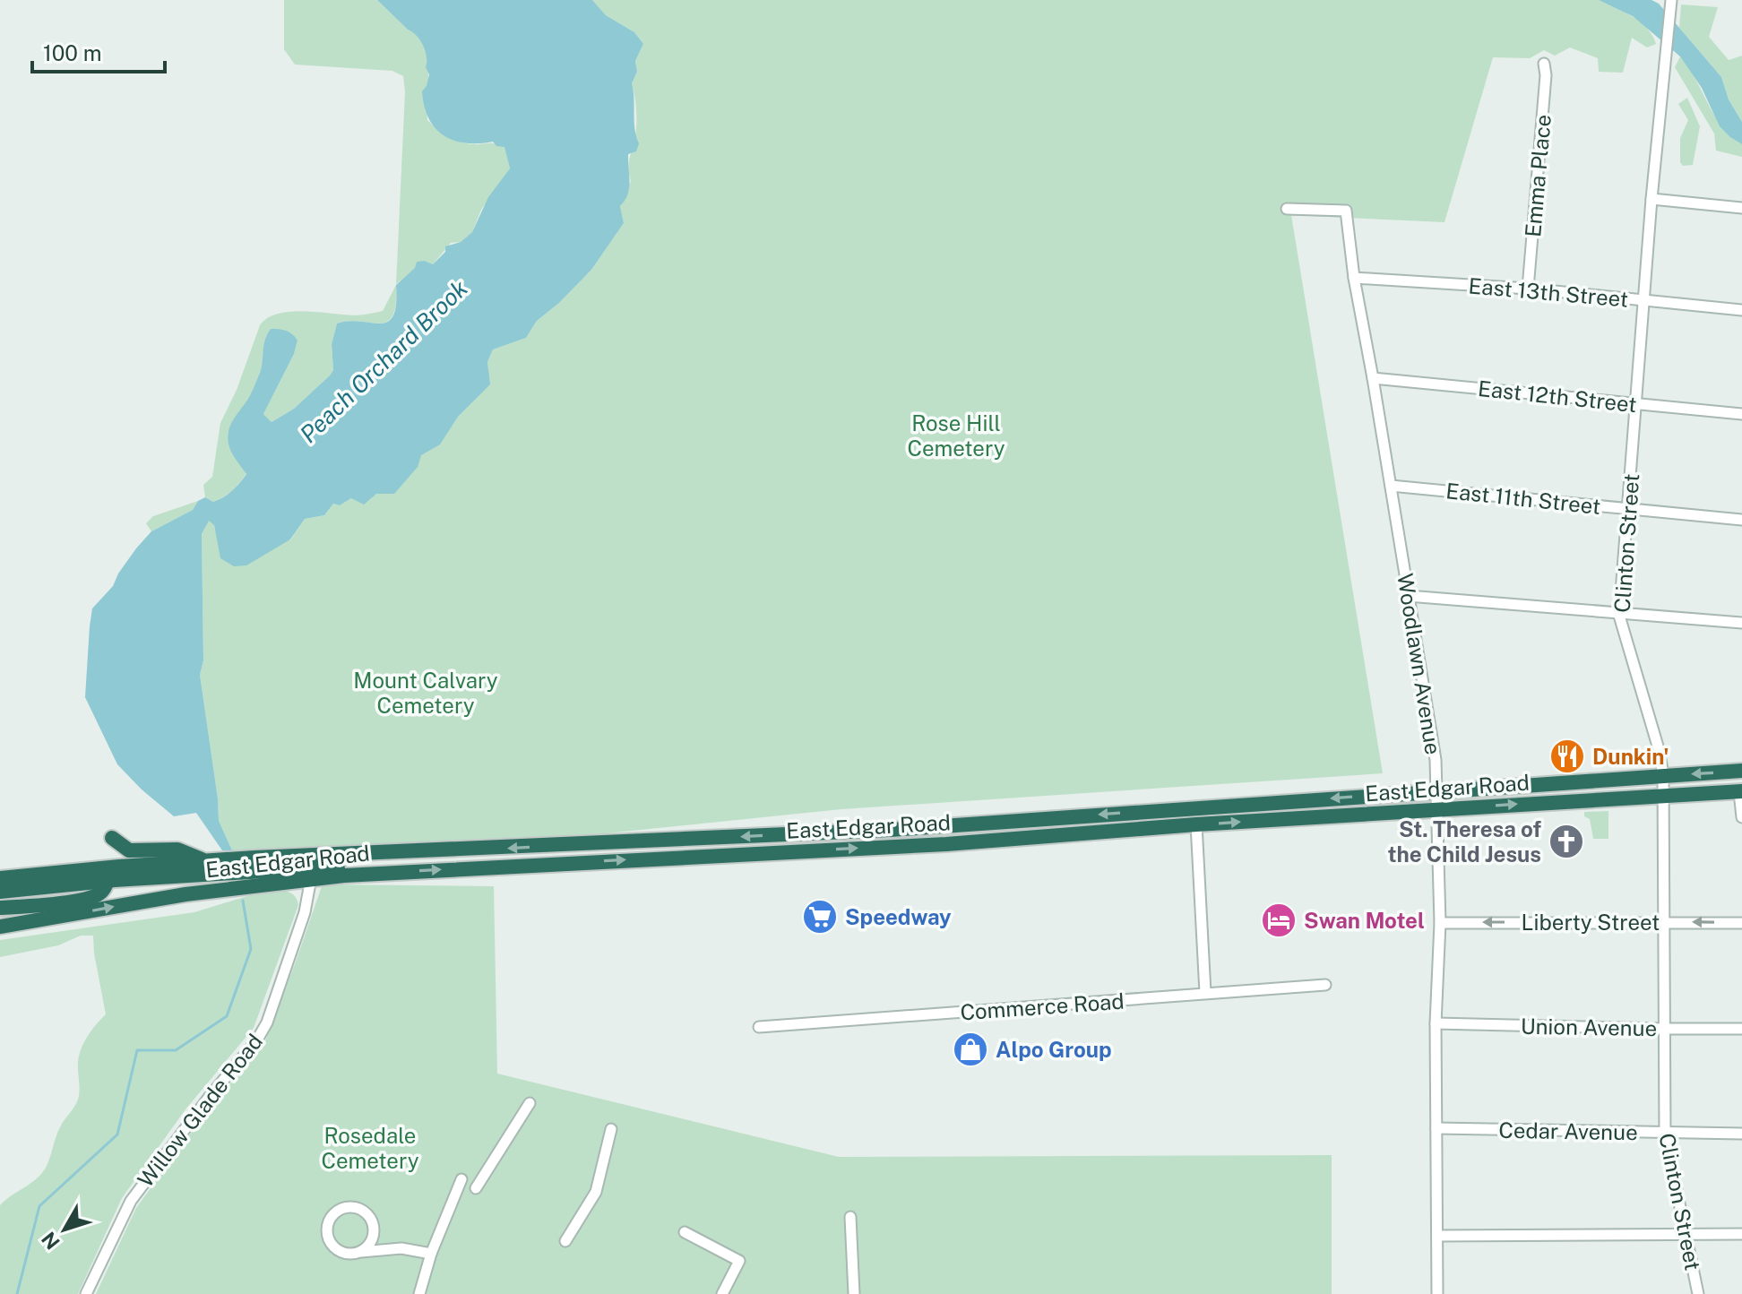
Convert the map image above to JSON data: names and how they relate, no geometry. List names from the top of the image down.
{
  "streets": {
    "highway": ["East Edgar Road"],
    "street": [
      "Emma Place",
      "East 13th Street",
      "East 12th Street",
      "East 11th Street",
      "Clinton Street",
      "Woodlawn Avenue",
      "Liberty Street",
      "Commerce Road",
      "Union Avenue",
      "Willow Glade Road",
      "Cedar Avenue"
    ]
  },
  "crossings": [
    ["Emma Place", "East 13th Street"],
    ["East 13th Street", "Clinton Street"],
    ["East 13th Street", "Woodlawn Avenue"],
    ["East 12th Street", "Clinton Street"],
    ["East 12th Street", "Woodlawn Avenue"],
    ["East 11th Street", "Clinton Street"],
    ["East 11th Street", "Woodlawn Avenue"],
    ["Clinton Street", "East Edgar Road"],
    ["Clinton Street", "Liberty Street"],
    ["Clinton Street", "Union Avenue"],
    ["Clinton Street", "Cedar Avenue"],
    ["Woodlawn Avenue", "East Edgar Road"],
    ["Woodlawn Avenue", "Liberty Street"],
    ["Woodlawn Avenue", "Union Avenue"],
    ["Woodlawn Avenue", "Cedar Avenue"],
    ["East Edgar Road", "Willow Glade Road"]
  ],
  "one_way": ["Liberty Street"],
  "water": ["Peach Orchard Brook"],
  "parks": ["Rose Hill Cemetery", "Mount Calvary Cemetery", "Rosedale Cemetery"],
  "places": {
    "restaurant": ["Dunkin'"],
    "church": ["St. Theresa of the Child Jesus"],
    "supermarket": ["Speedway"],
    "hotel": ["Swan Motel"],
    "shop": ["Alpo Group"]
  },
  "scale_bar": "100 m",
  "north": "bottom left"
}
